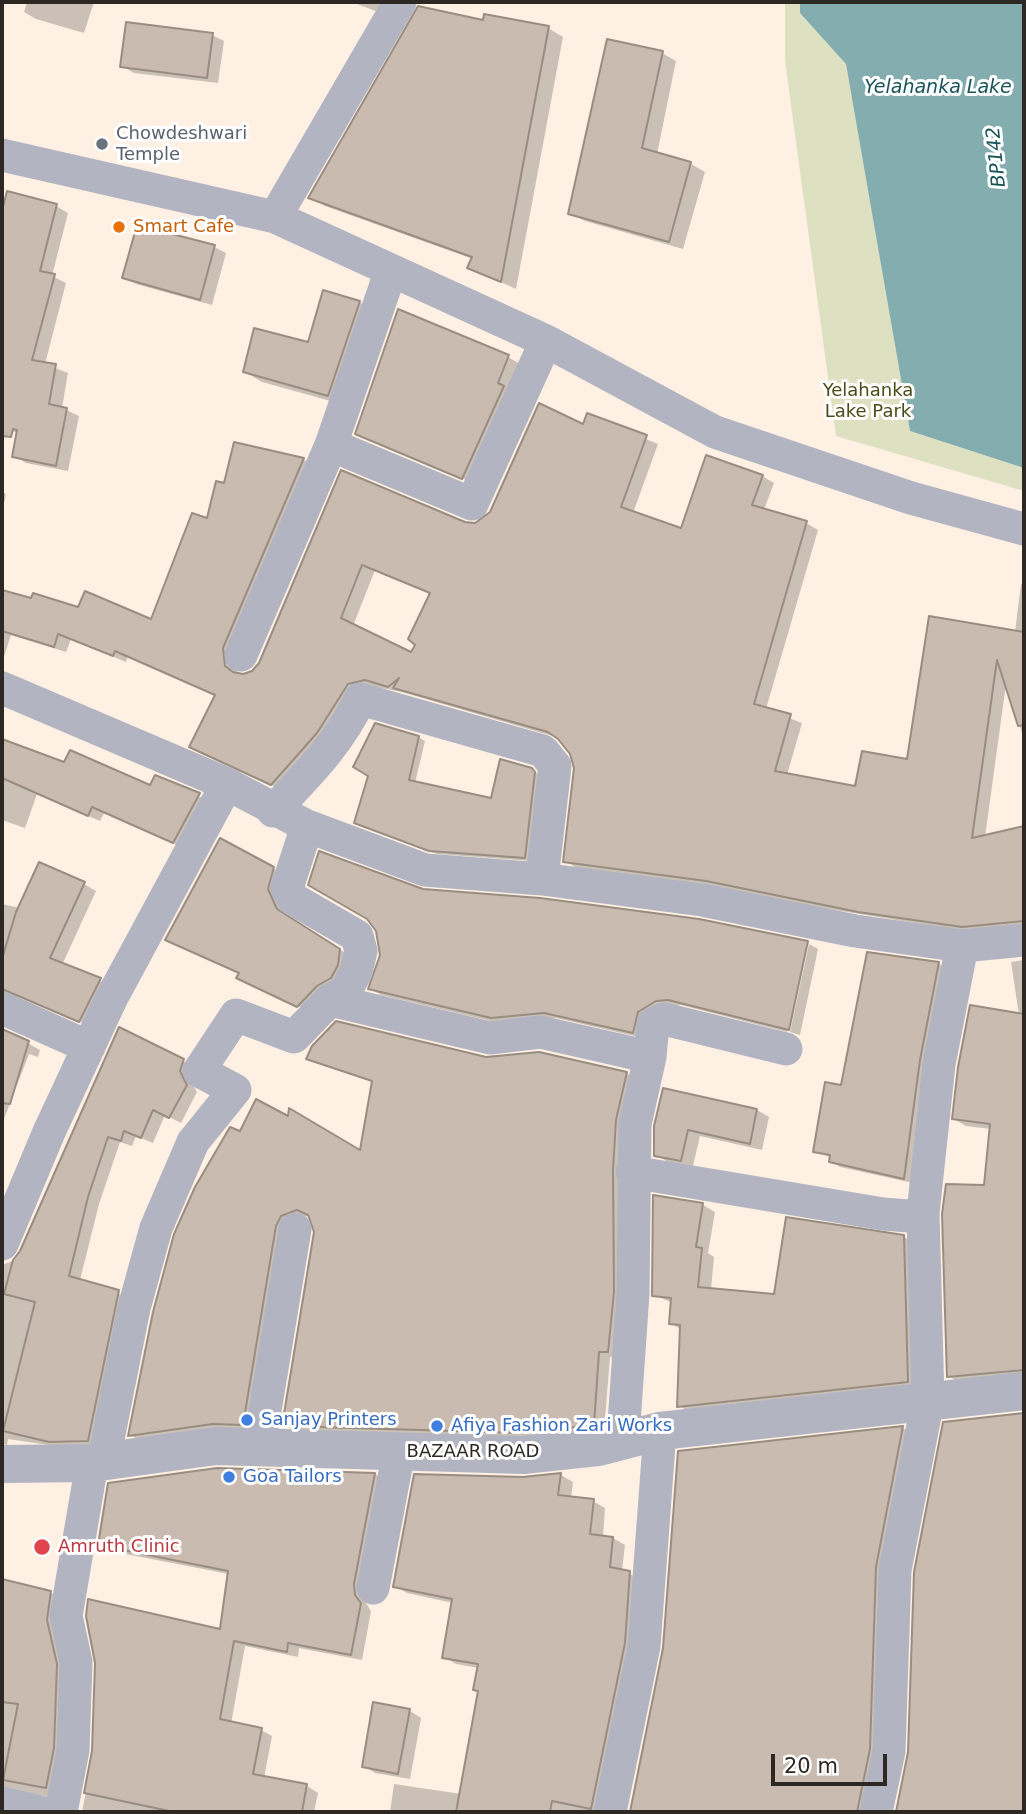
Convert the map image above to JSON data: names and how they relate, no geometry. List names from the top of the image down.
{
  "streets": {
    "street": ["BAZAAR ROAD"]
  },
  "water": ["Yelahanka Lake", "BP142"],
  "parks": ["Yelahanka Lake Park"],
  "places": [
    "Chowdeshwari Temple",
    "Smart Cafe",
    "Sanjay Printers",
    "Afiya Fashion Zari Works",
    "Goa Tailors",
    "Amruth Clinic"
  ],
  "scale_bar": "20 m"
}
